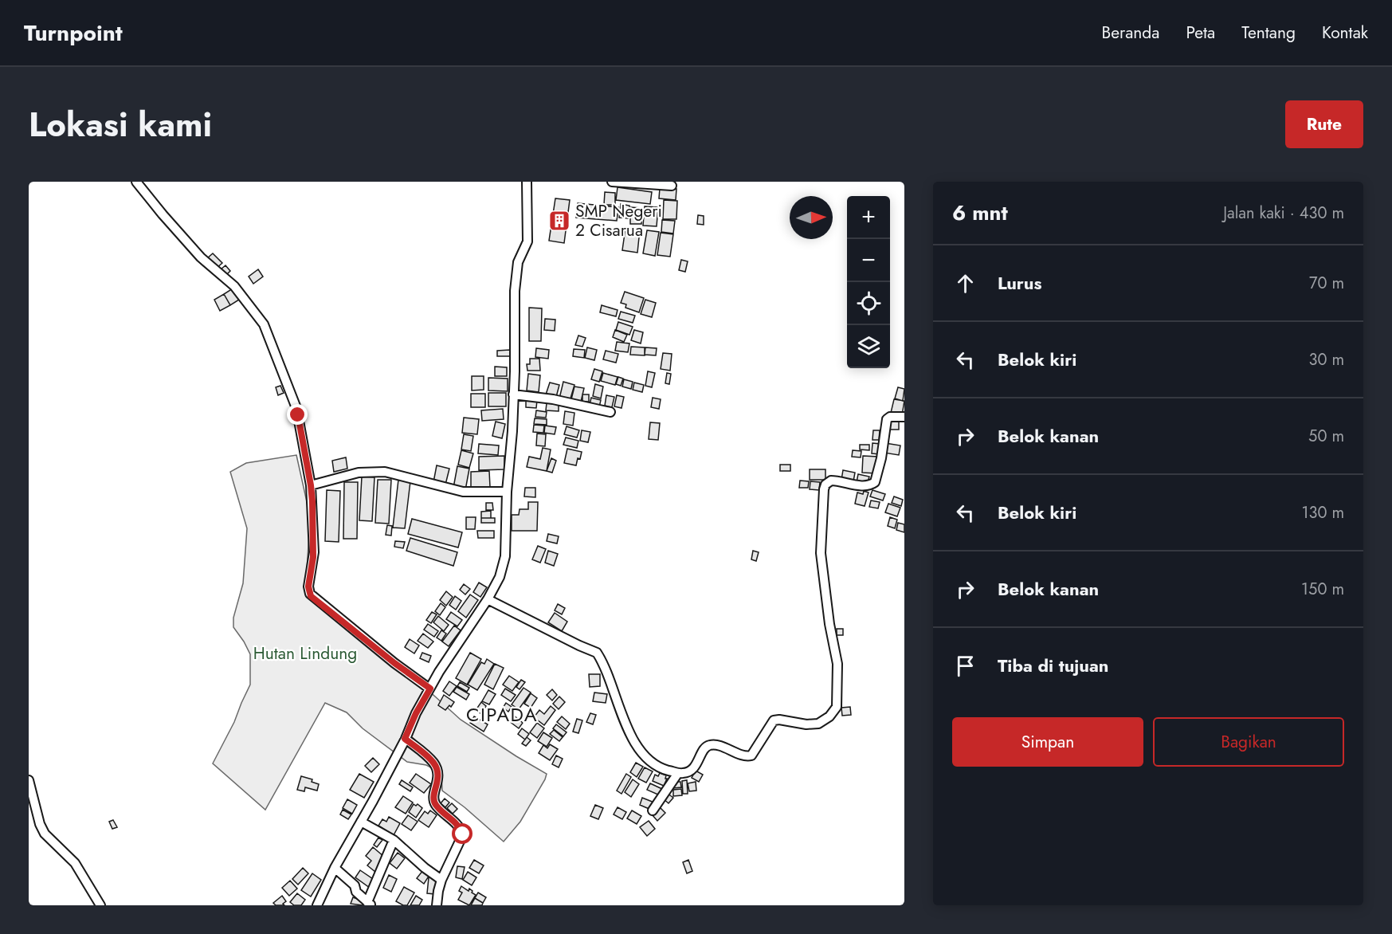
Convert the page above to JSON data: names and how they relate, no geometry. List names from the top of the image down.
{
  "districts": ["CIPADA"],
  "parks": ["Hutan Lindung"],
  "places": {
    "building": ["SMP Negeri 2 Cisarua"]
  },
  "north": "right",
  "page": {
    "header": "Turnpoint",
    "nav": [
      "Beranda",
      "Peta",
      "Tentang",
      "Kontak"
    ],
    "title": "Lokasi kami",
    "buttons": [
      "Rute",
      ["Simpan", "Bagikan"]
    ],
    "heading": ["6 mnt", "Jalan kaki · 430 m"],
    "map_buttons": ["+", "−"],
    "list": [
      ["Lurus", "70 m"],
      ["Belok kiri", "30 m"],
      ["Belok kanan", "50 m"],
      ["Belok kiri", "130 m"],
      ["Belok kanan", "150 m"],
      "Tiba di tujuan"
    ]
  }
}
